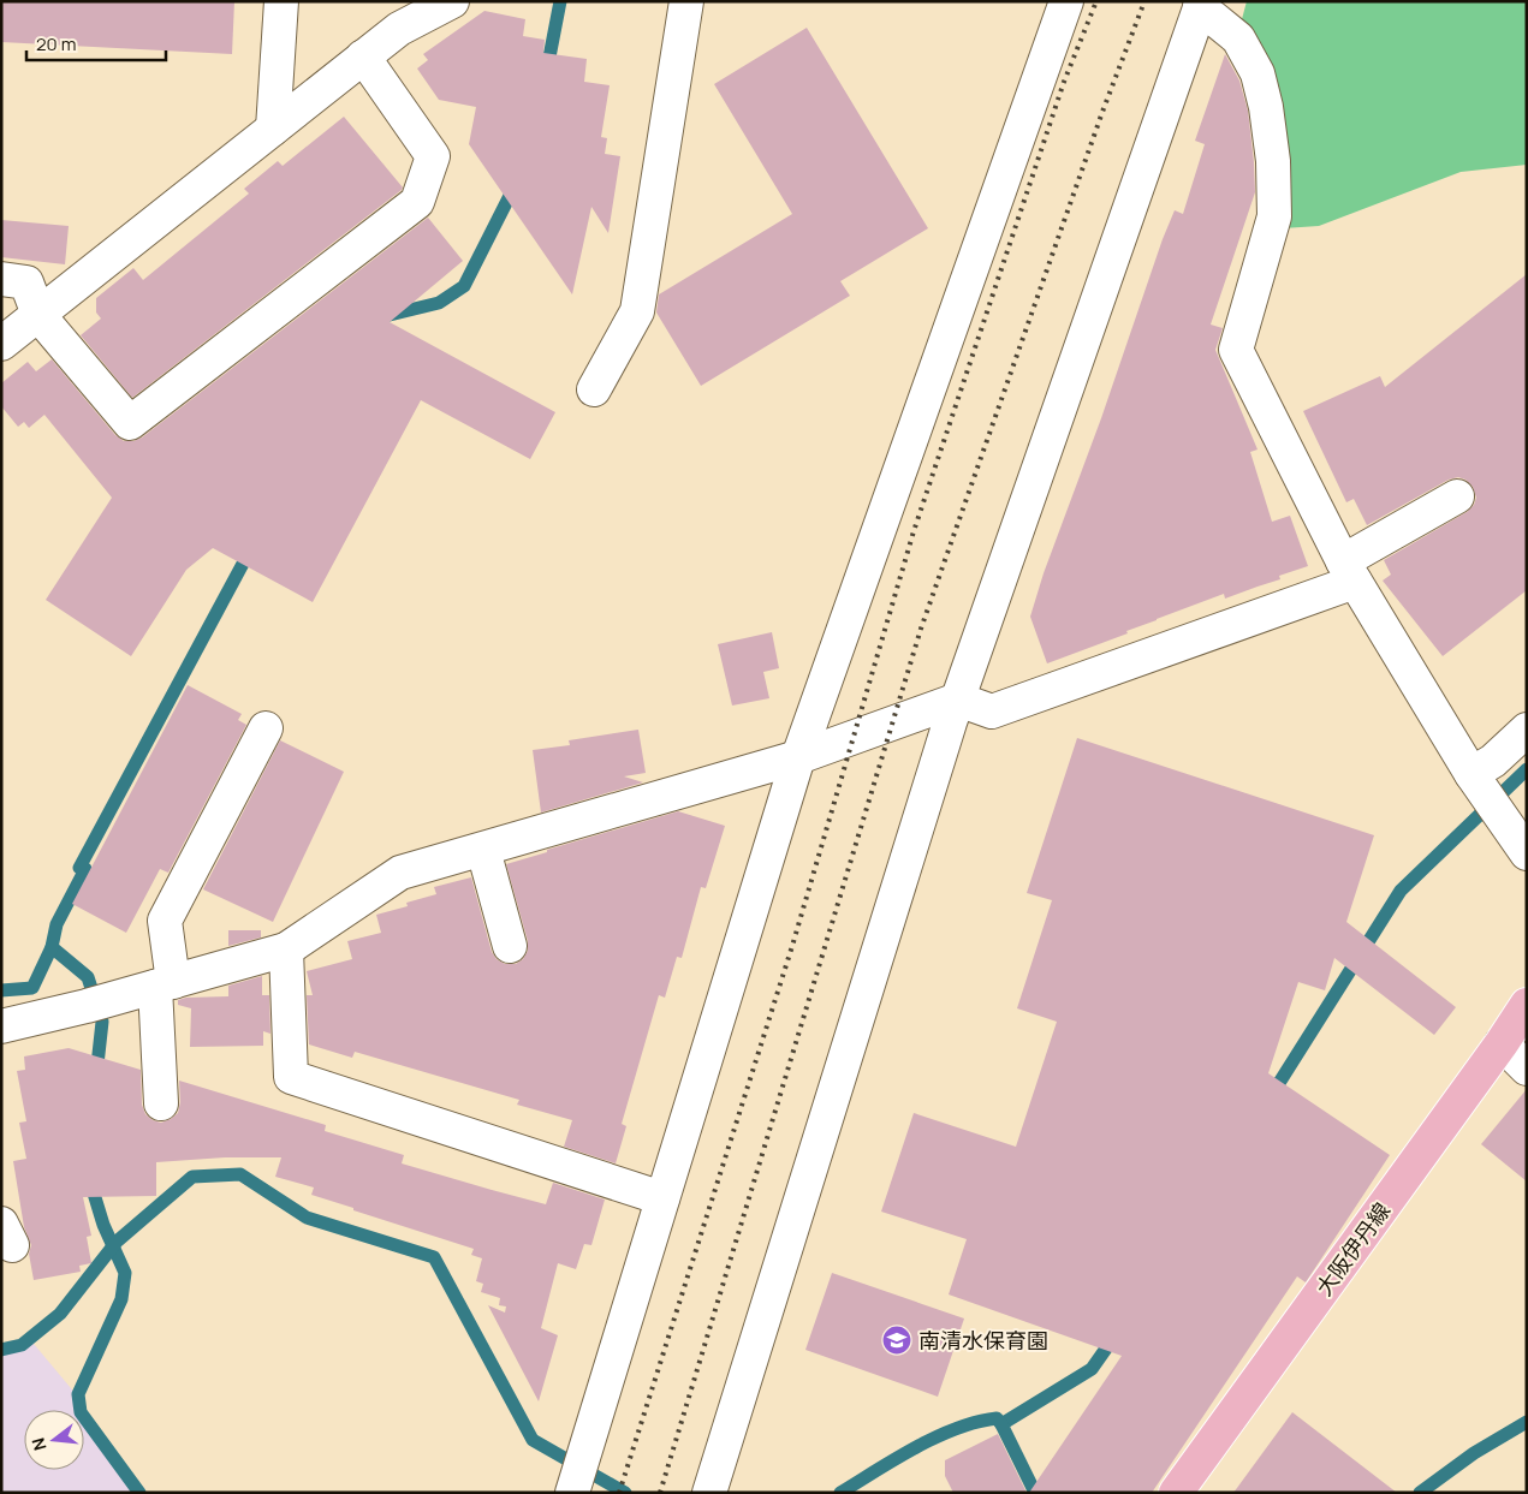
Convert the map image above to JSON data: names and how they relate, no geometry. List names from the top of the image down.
{
  "streets": {
    "main road": ["大阪伊丹線"]
  },
  "places": {
    "school or university": ["南清水保育園"]
  },
  "scale_bar": "20 m",
  "north": "left"
}
